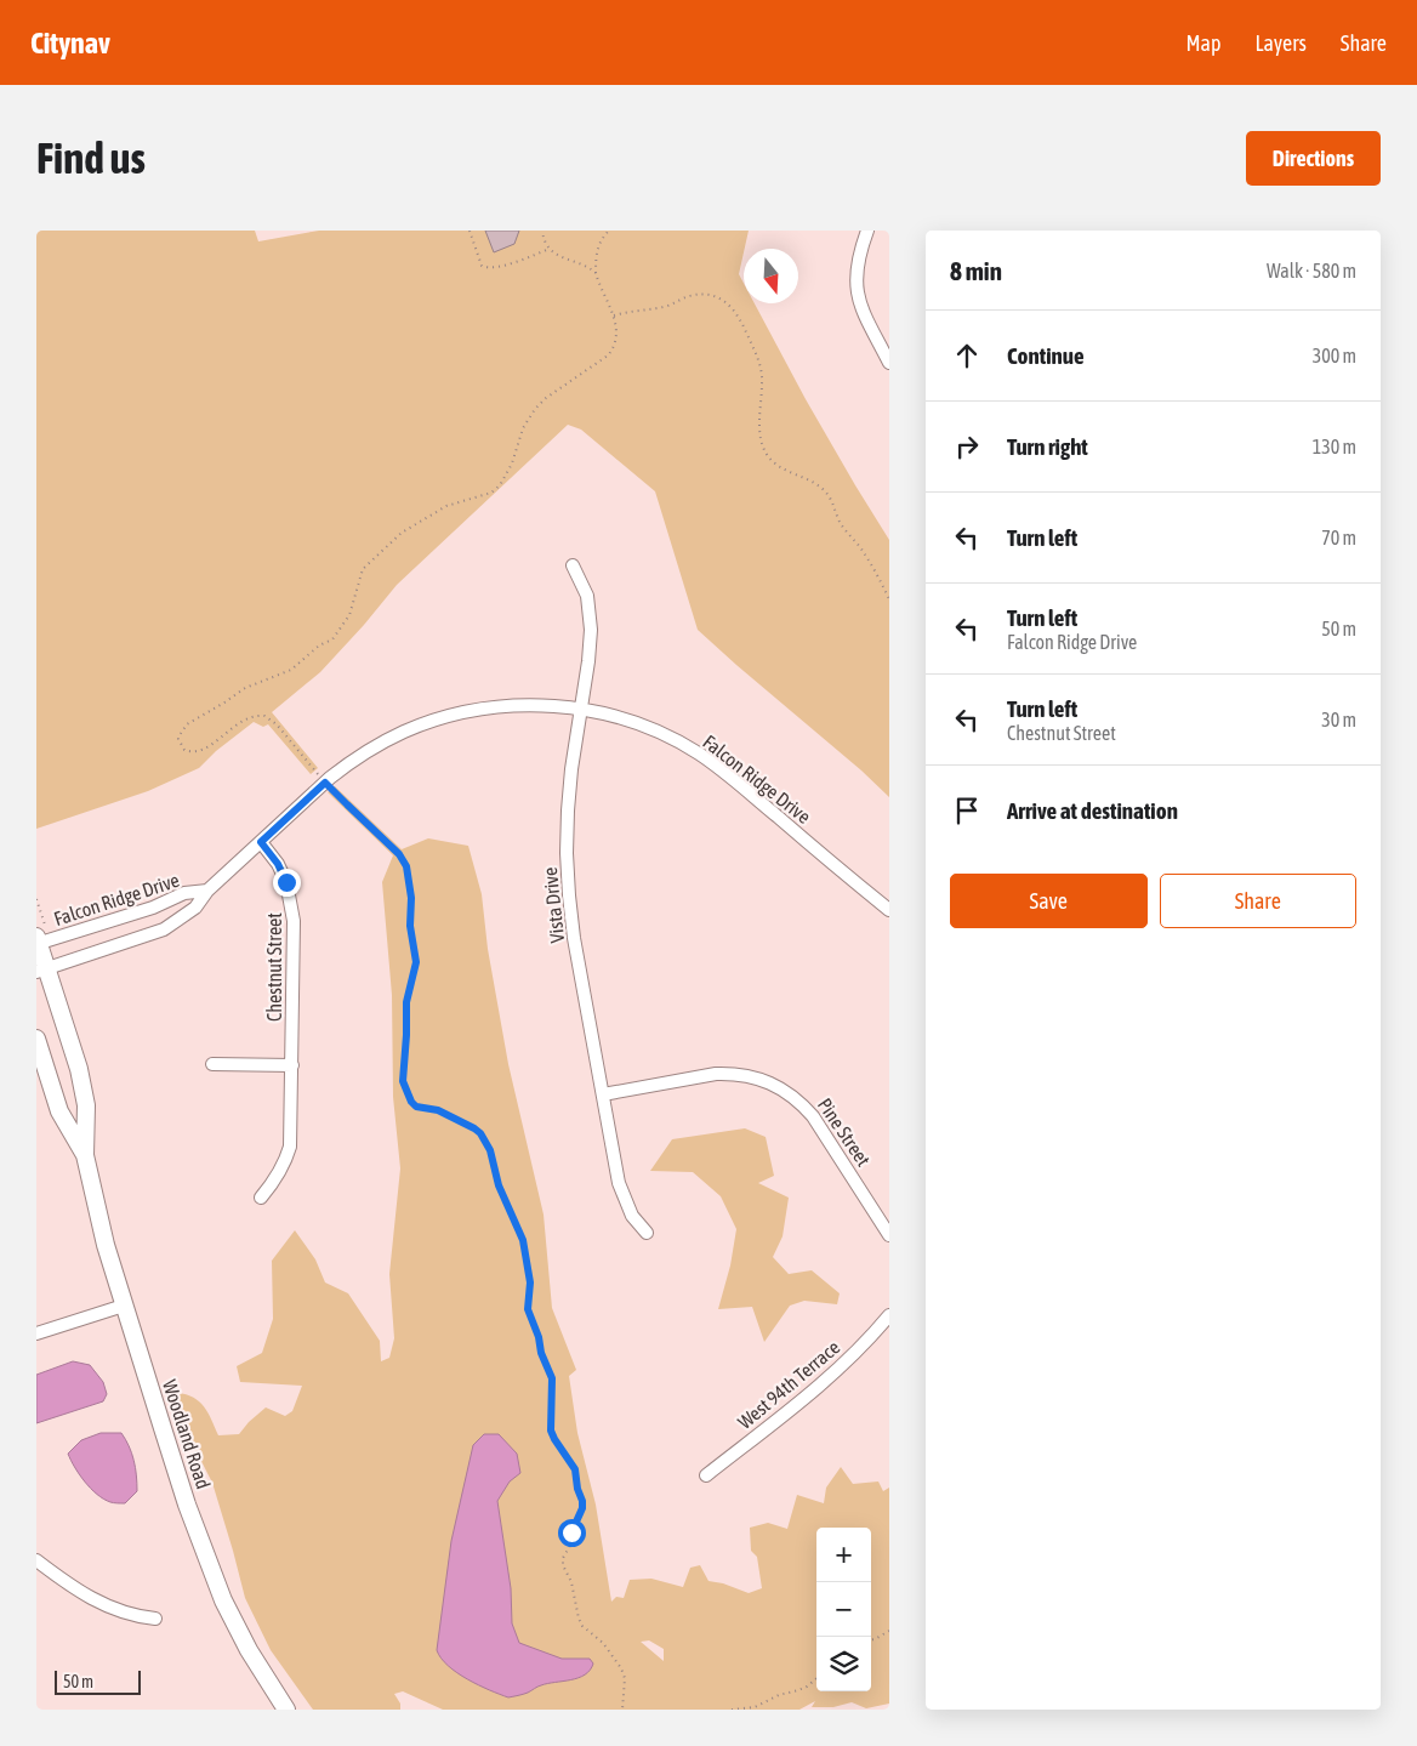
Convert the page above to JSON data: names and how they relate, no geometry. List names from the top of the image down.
{
  "streets": {
    "main road": ["Woodland Road"],
    "street": [
      "Falcon Ridge Drive",
      "Vista Drive",
      "Chestnut Street",
      "Pine Street",
      "West 94th Terrace"
    ]
  },
  "crossings": [
    ["Falcon Ridge Drive", "Vista Drive"],
    ["Falcon Ridge Drive", "Chestnut Street"],
    ["Falcon Ridge Drive", "Woodland Road"],
    ["Vista Drive", "Pine Street"]
  ],
  "scale_bar": "50 m",
  "north": "bottom",
  "page": {
    "header": "Citynav",
    "nav": ["Map", "Layers", "Share"],
    "buttons": [
      "Directions",
      ["Save", "Share"]
    ],
    "title": "Find us",
    "heading": ["8 min", "Walk · 580 m"],
    "list": [
      ["Continue", "300 m"],
      ["Turn right", "130 m"],
      ["Turn left", "70 m"],
      ["Turn left", "Falcon Ridge Drive", "50 m"],
      ["Turn left", "Chestnut Street", "30 m"],
      "Arrive at destination"
    ],
    "map_buttons": ["+", "−"],
    "scale": "50 m"
  }
}
